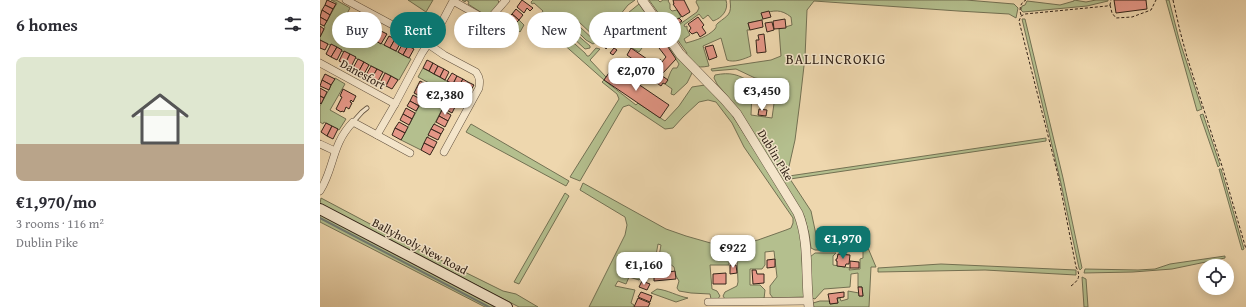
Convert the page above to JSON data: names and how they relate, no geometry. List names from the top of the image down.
{
  "streets": {
    "main road": ["Ballyhooly New Road"],
    "street": ["Danesfort", "Dublin Pike"]
  },
  "districts": ["BALLINCROKIG"],
  "page": {
    "heading": "6 homes",
    "chip": [
      "Buy",
      "Rent",
      "Filters",
      "New",
      "Apartment"
    ],
    "list": [
      {
        "name": "€1,970/mo",
        "note": "3 rooms · 116 m² · Dublin Pike"
      }
    ],
    "price": [
      "€2,070",
      "€3,450",
      "€2,380",
      "€1,970",
      "€922",
      "€1,160"
    ]
  }
}
